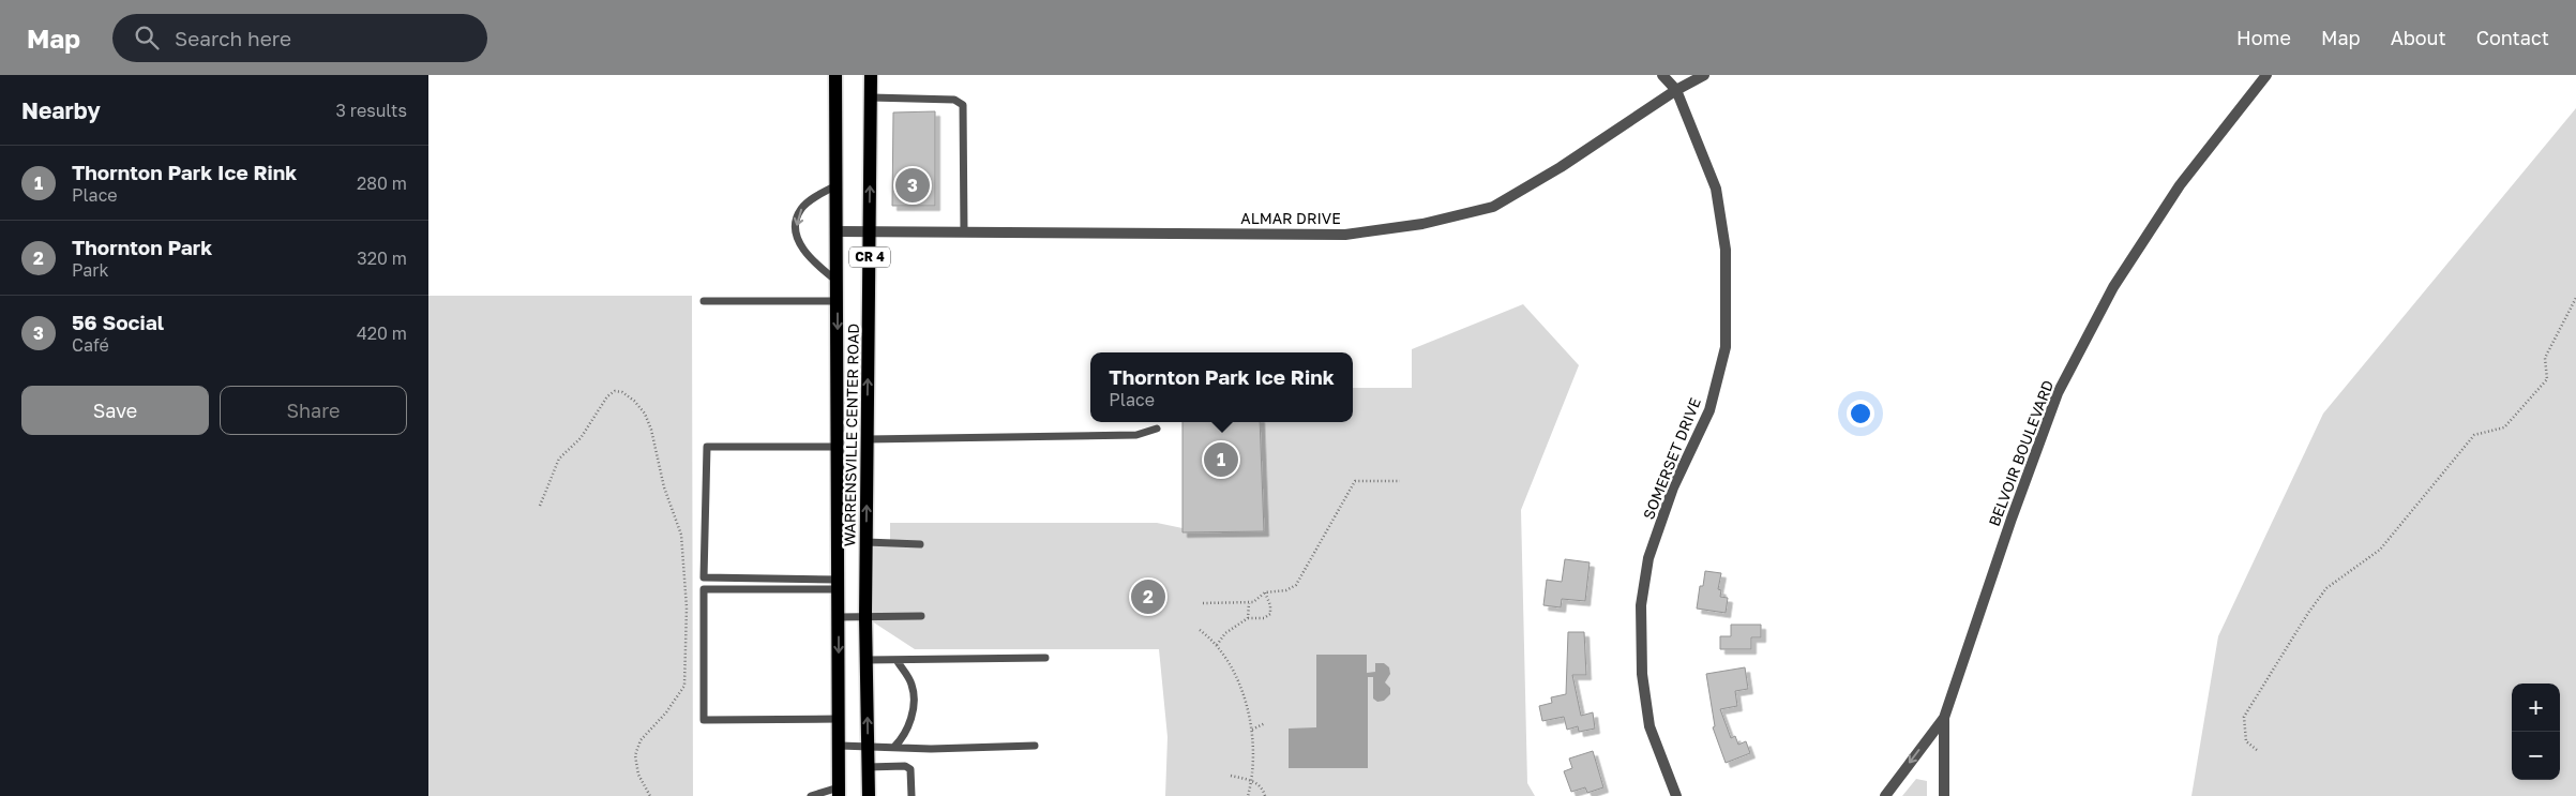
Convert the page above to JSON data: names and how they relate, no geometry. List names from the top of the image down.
{
  "streets": {
    "main road": ["CR 4", "WARRENSVILLE CENTER ROAD"],
    "street": ["ALMAR DRIVE", "BELVOIR BOULEVARD", "SOMERSET DRIVE"]
  },
  "crossings": [
    ["ALMAR DRIVE", "WARRENSVILLE CENTER ROAD"],
    ["ALMAR DRIVE", "SOMERSET DRIVE"]
  ],
  "page": {
    "header": "Map",
    "search": "Search here",
    "nav": [
      "Home",
      "Map",
      "About",
      "Contact"
    ],
    "heading": ["Nearby", "3 results"],
    "list": [
      {
        "mark": "1",
        "name": "Thornton Park Ice Rink",
        "note": "Place",
        "value": "280 m"
      },
      {
        "mark": "2",
        "name": "Thornton Park",
        "note": "Park",
        "value": "320 m"
      },
      {
        "mark": "3",
        "name": "56 Social",
        "note": "Café",
        "value": "420 m"
      }
    ],
    "pins": ["3", "1", "2"],
    "popup": ["Thornton Park Ice Rink", "Place"],
    "buttons": ["Save", "Share"],
    "map_buttons": ["+", "−"]
  }
}
